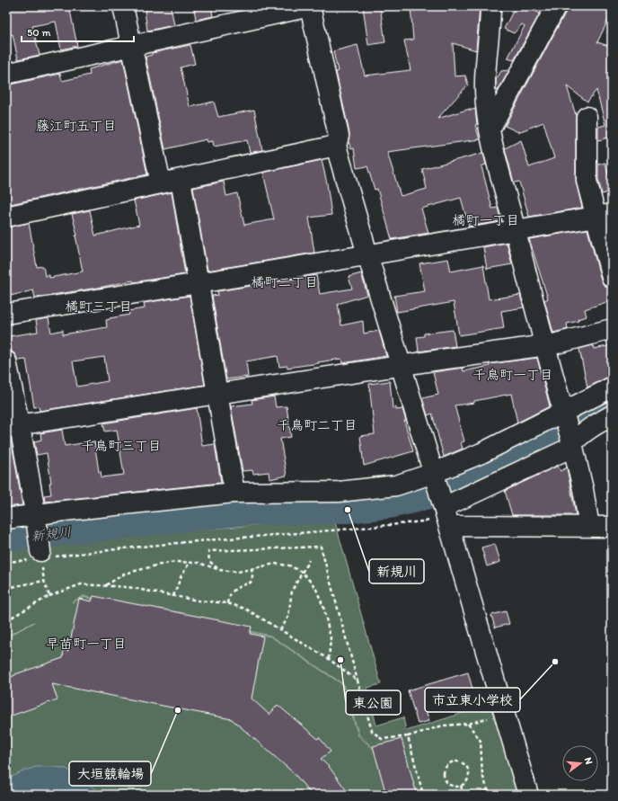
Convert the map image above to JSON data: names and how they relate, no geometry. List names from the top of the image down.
{
  "districts": [
    "藤江町五丁目",
    "橘町一丁目",
    "橘町二丁目",
    "橘町三丁目",
    "千鳥町一丁目",
    "千鳥町二丁目",
    "千鳥町三丁目",
    "早苗町一丁目"
  ],
  "water": ["新規川"],
  "places": [
    "新規川",
    "東公園",
    "市立東小学校",
    "大垣競輪場"
  ],
  "scale_bar": "50 m",
  "north": "right"
}
